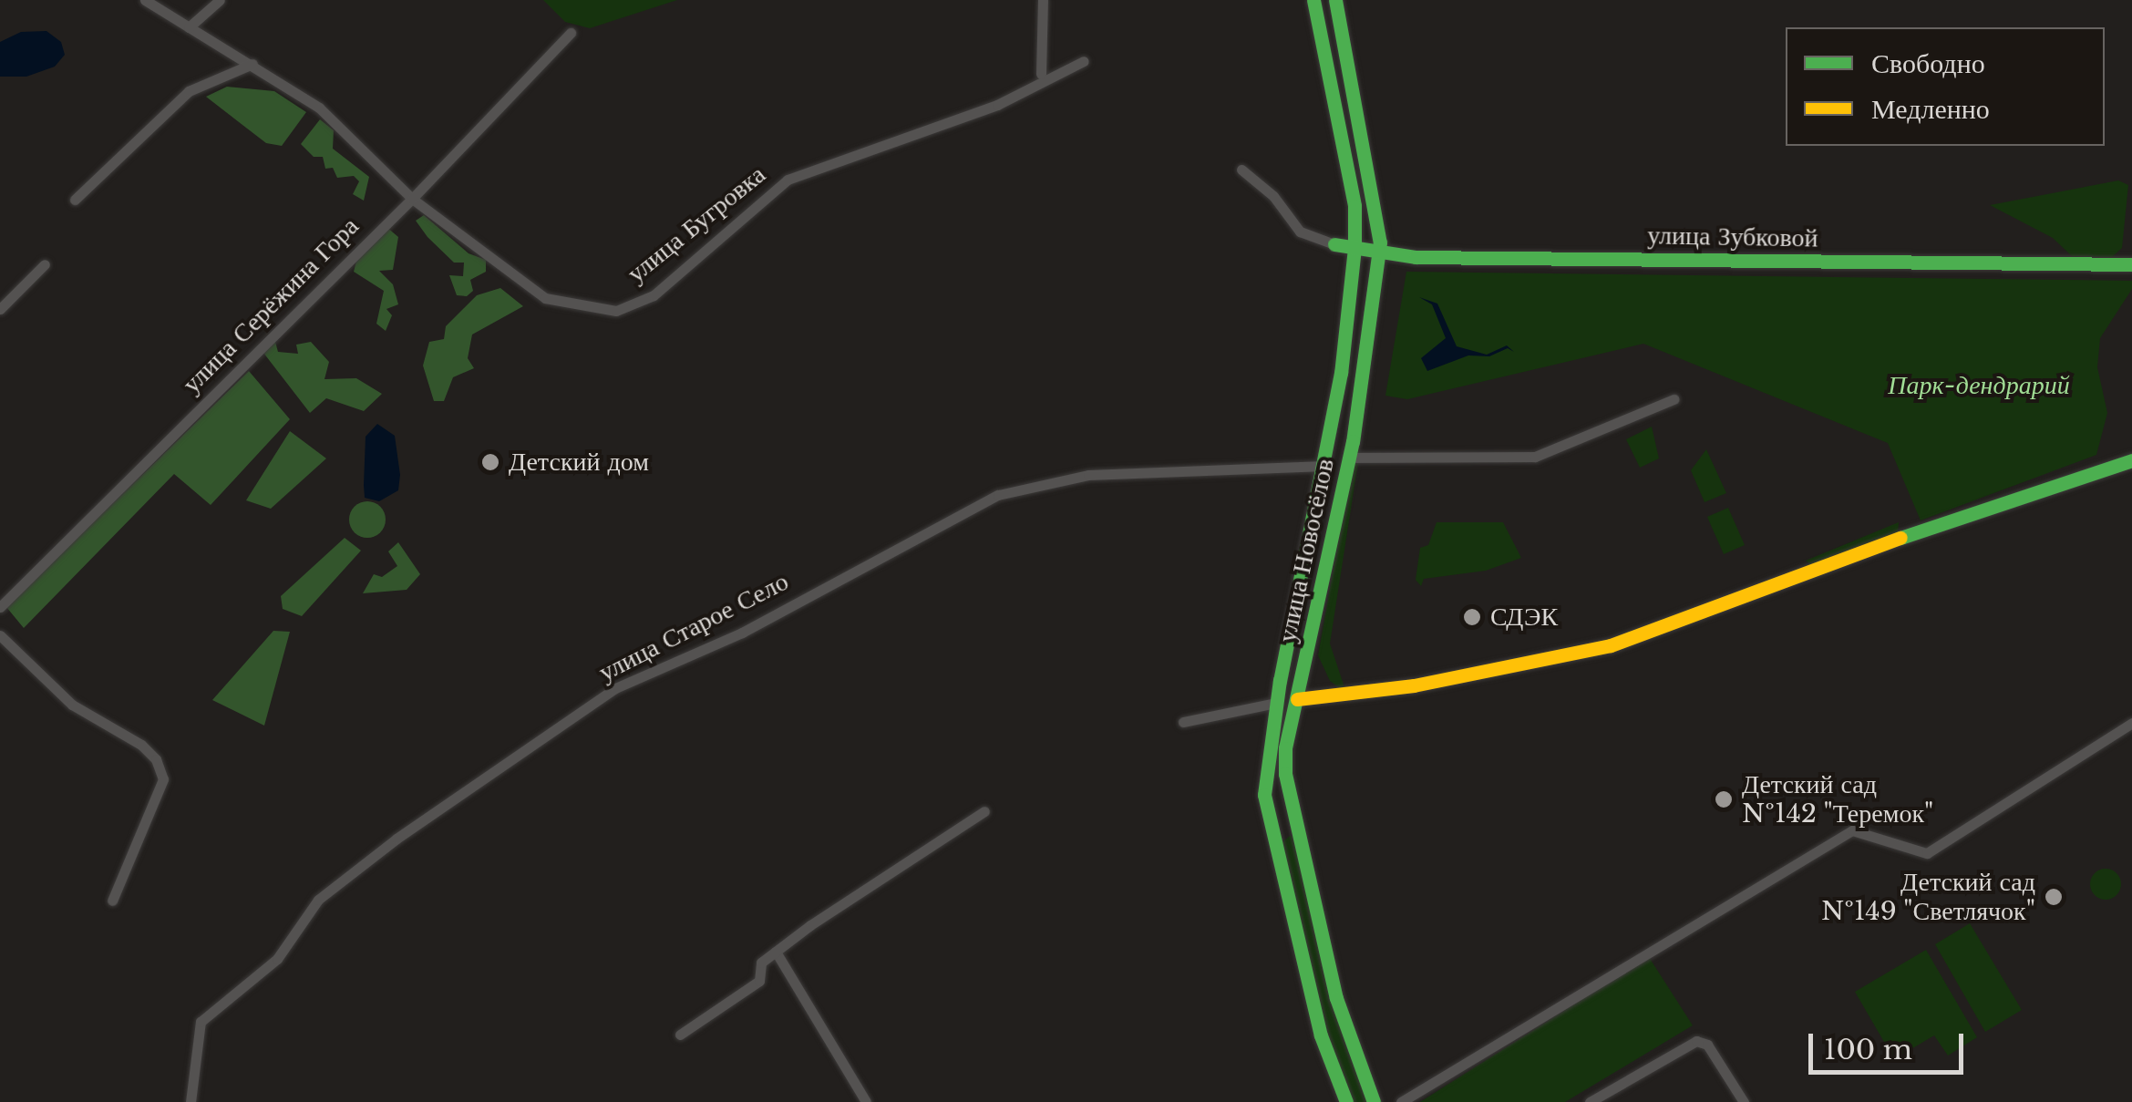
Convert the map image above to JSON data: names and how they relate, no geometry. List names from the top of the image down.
{
  "streets": {
    "main road": ["улица Зубковой", "улица Новосёлов"],
    "street": ["улица Бугровка", "улица Серёжина Гора", "улица Старое Село"]
  },
  "crossings": [
    ["улица Бугровка", "улица Серёжина Гора"],
    ["улица Зубковой", "улица Новосёлов"],
    ["улица Новосёлов", "улица Старое Село"]
  ],
  "parks": ["Парк-дендрарий"],
  "places": [
    "Детский дом",
    "СДЭК",
    "Детский сад №142 \"Теремок\"",
    "Детский сад №149 \"Светлячок\""
  ],
  "legend": ["Свободно", "Медленно"],
  "scale_bar": "100 m"
}
